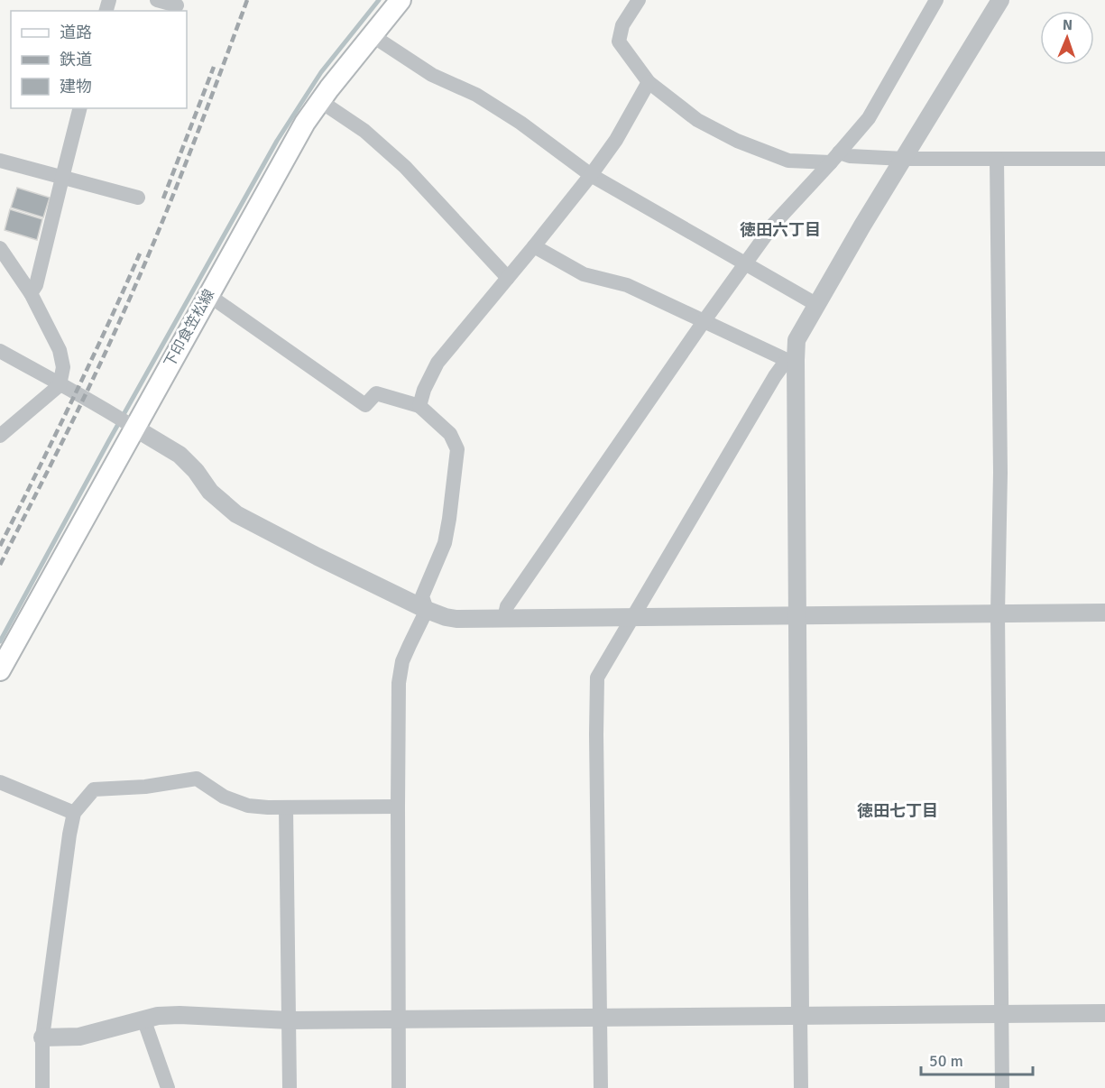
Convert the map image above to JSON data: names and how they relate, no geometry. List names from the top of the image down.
{
  "streets": {
    "main road": ["下印食笠松線"]
  },
  "districts": ["徳田六丁目", "徳田七丁目"],
  "legend": ["道路", "鉄道", "建物"],
  "scale_bar": "50 m",
  "north": "top"
}
